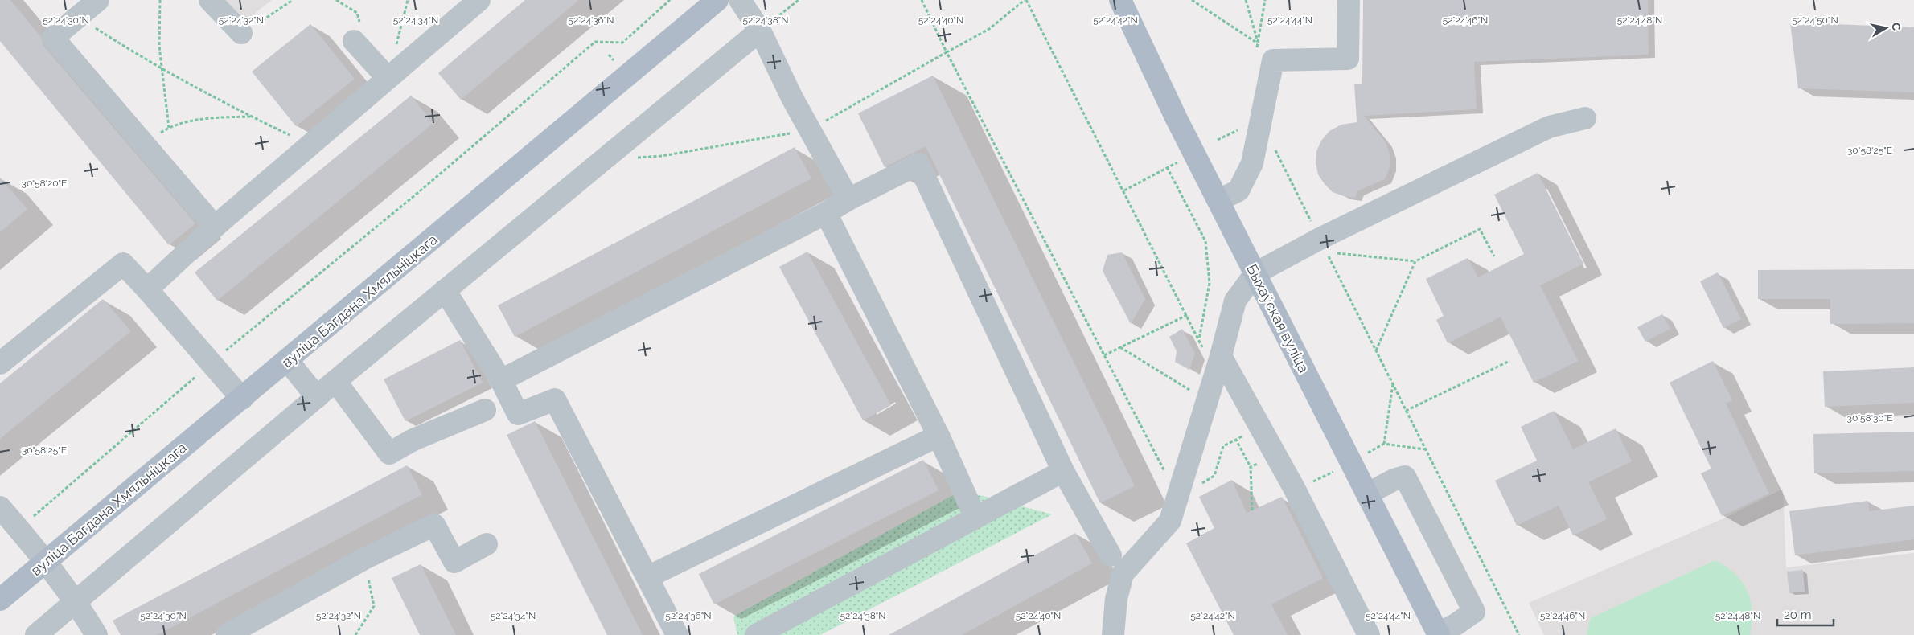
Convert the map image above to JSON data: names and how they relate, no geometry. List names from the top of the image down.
{
  "streets": {
    "main road": ["вуліца Багдана Хмяльніцкага", "Быхаўская вуліца"]
  },
  "scale_bar": "20 m",
  "north": "right",
  "coordinates": [
    "52°24'30\"N",
    "52°24'32\"N",
    "52°24'34\"N",
    "52°24'36\"N",
    "52°24'38\"N",
    "52°24'40\"N",
    "52°24'42\"N",
    "52°24'44\"N",
    "52°24'46\"N",
    "52°24'48\"N",
    "52°24'50\"N",
    "30°58'25\"E",
    "30°58'20\"E",
    "30°58'30\"E"
  ]
}
